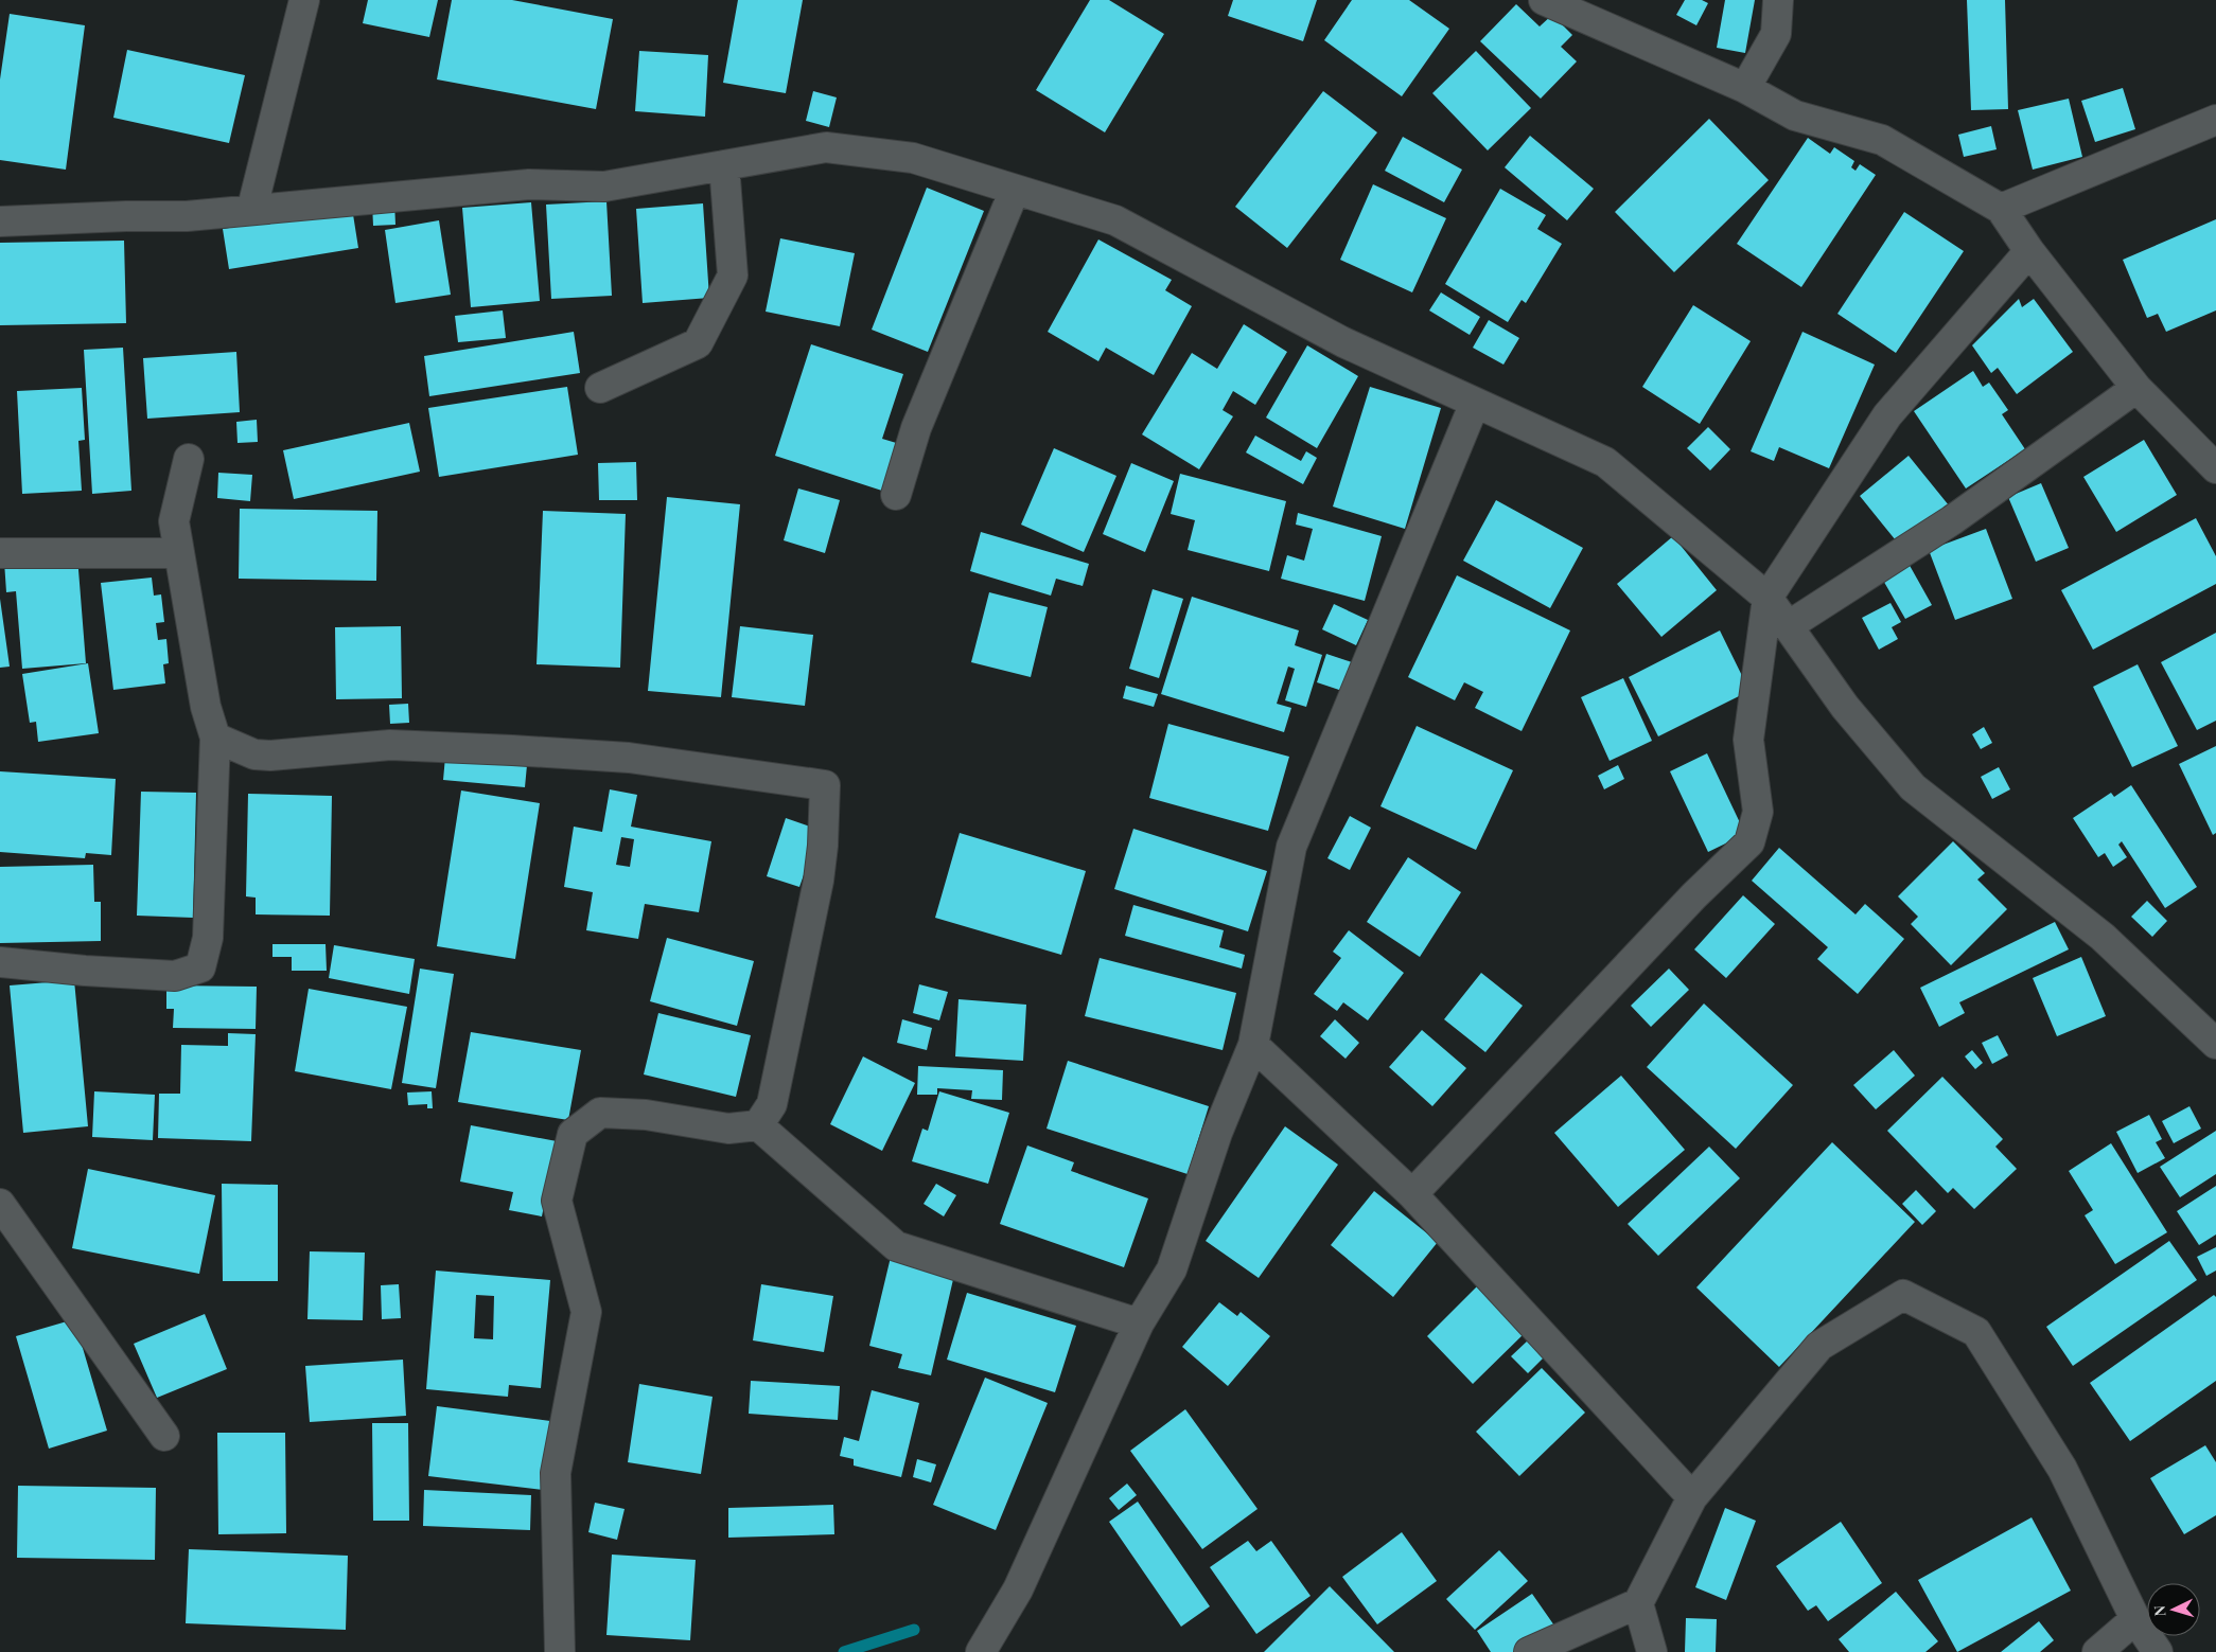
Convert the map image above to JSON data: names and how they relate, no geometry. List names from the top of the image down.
{
  "north": "left"
}
